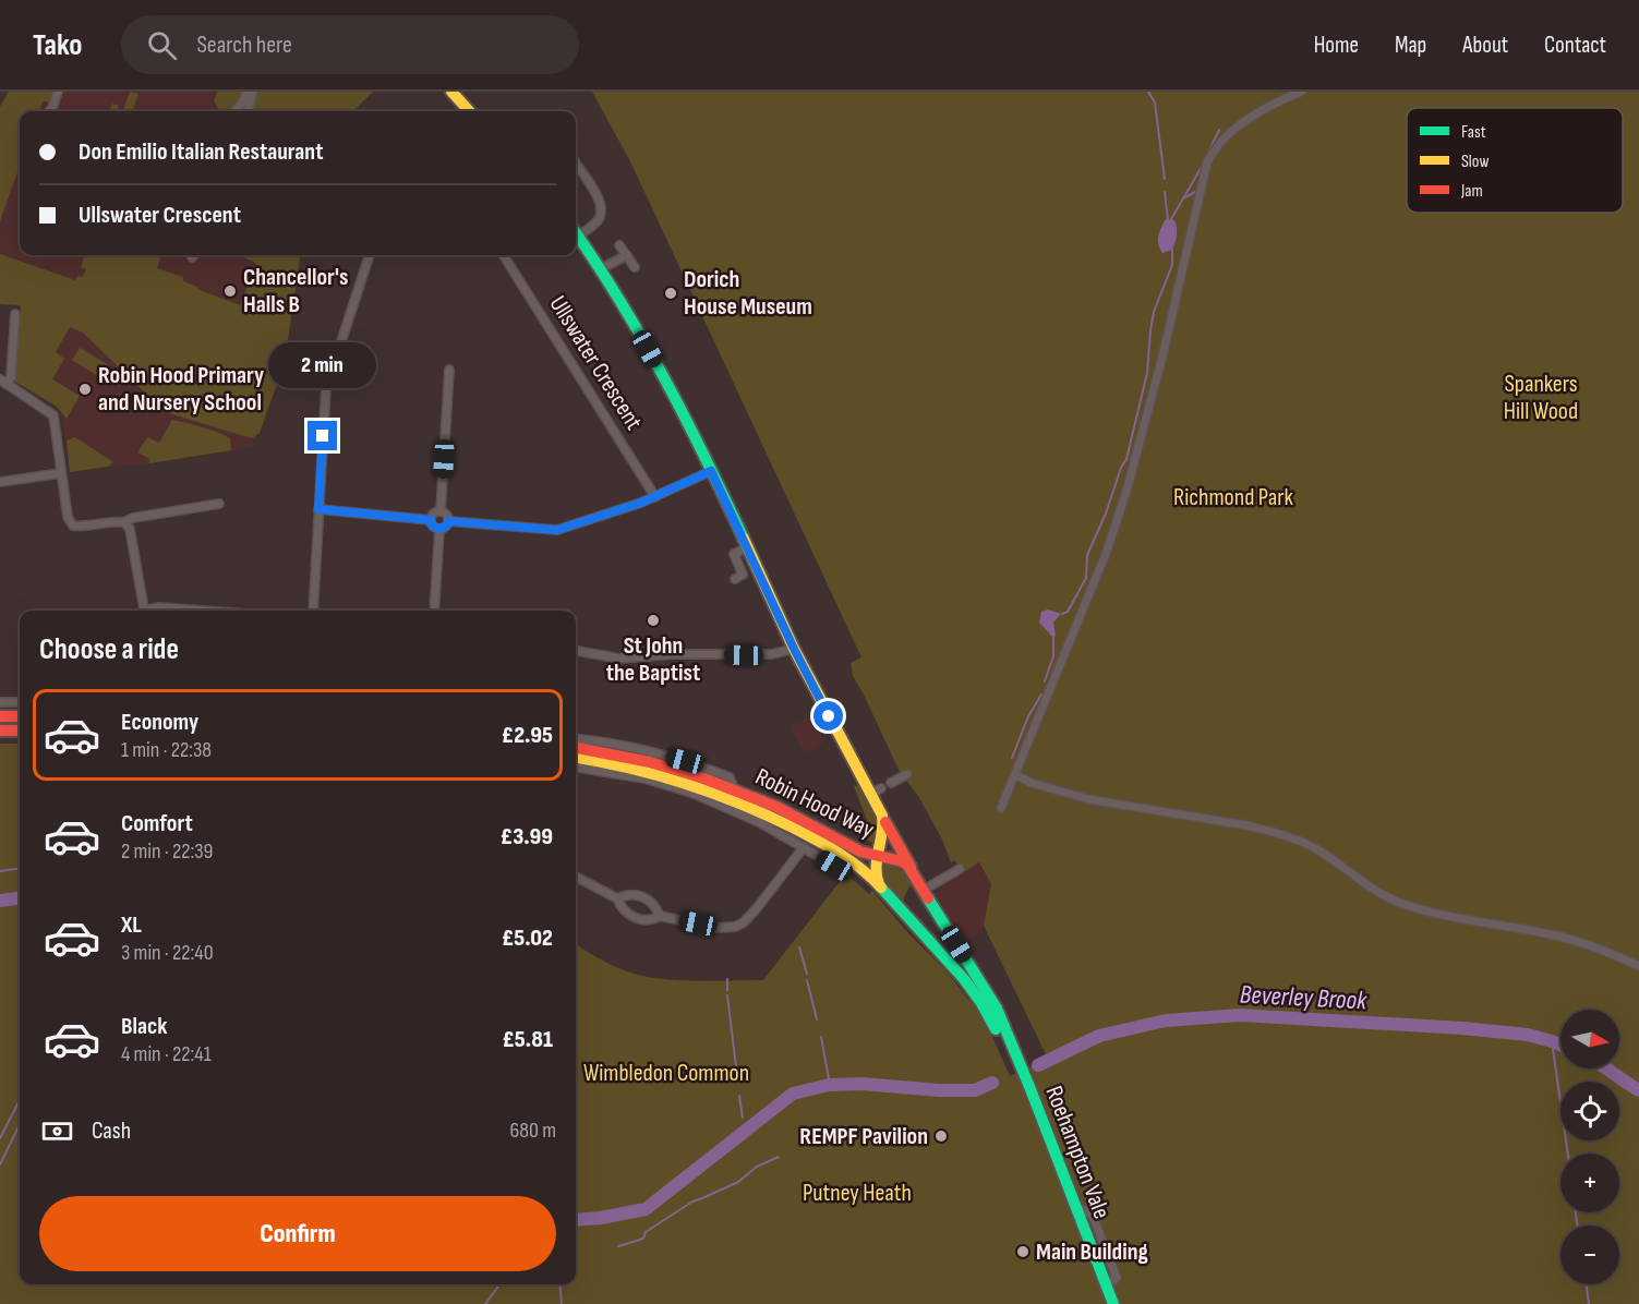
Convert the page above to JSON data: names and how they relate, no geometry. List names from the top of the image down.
{
  "streets": {
    "main road": ["Robin Hood Way", "Roehampton Vale"],
    "street": ["Ullswater Crescent"]
  },
  "crossings": [
    ["Robin Hood Way", "Roehampton Vale"]
  ],
  "water": ["Beverley Brook"],
  "parks": [
    "Spankers Hill Wood",
    "Richmond Park",
    "Wimbledon Common",
    "Putney Heath"
  ],
  "places": [
    "Chancellor's Halls B",
    "Dorich House Museum",
    "Robin Hood Primary and Nursery School",
    "St John the Baptist",
    "REMPF Pavilion",
    "Main Building"
  ],
  "legend": ["Fast", "Slow", "Jam"],
  "north": "right",
  "page": {
    "header": "Tako",
    "search": "Search here",
    "nav": [
      "Home",
      "Map",
      "About",
      "Contact"
    ],
    "banner": ["Don Emilio Italian Restaurant", "Ullswater Crescent"],
    "bubble": "2 min",
    "heading": "Choose a ride",
    "list": [
      {
        "name": "Economy",
        "note": "1 min · 22:38",
        "value": "£2.95"
      },
      {
        "name": "Comfort",
        "note": "2 min · 22:39",
        "value": "£3.99"
      },
      {
        "name": "XL",
        "note": "3 min · 22:40",
        "value": "£5.02"
      },
      {
        "name": "Black",
        "note": "4 min · 22:41",
        "value": "£5.81"
      }
    ],
    "map_buttons": ["+", "−"],
    "pay": ["Cash", "680 m"],
    "buttons": "Confirm"
  }
}
